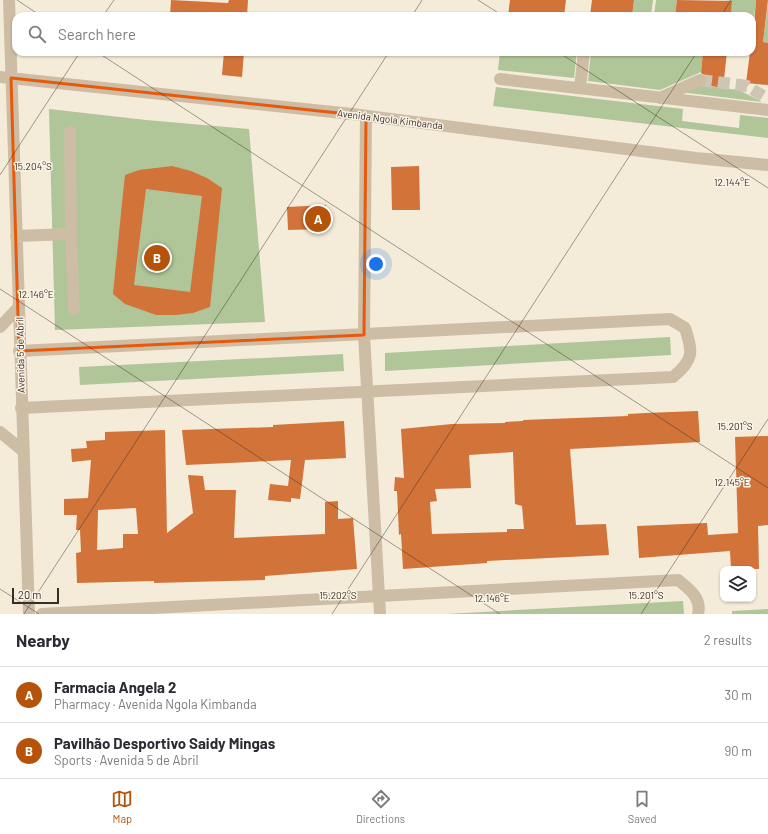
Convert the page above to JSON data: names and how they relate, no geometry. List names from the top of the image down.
{
  "streets": {
    "street": ["Avenida Ngola Kimbanda", "Avenida 5 de Abril"]
  },
  "crossings": [
    ["Avenida Ngola Kimbanda", "Avenida 5 de Abril"]
  ],
  "scale_bar": "20 m",
  "page": {
    "search": "Search here",
    "pins": ["A", "B"],
    "scale": "20 m",
    "heading": ["Nearby", "2 results"],
    "list": [
      {
        "mark": "A",
        "name": "Farmacia Angela 2",
        "note": "Pharmacy · Avenida Ngola Kimbanda",
        "value": "30 m"
      },
      {
        "mark": "B",
        "name": "Pavilhão Desportivo Saidy Mingas",
        "note": "Sports · Avenida 5 de Abril",
        "value": "90 m"
      }
    ],
    "nav": ["Map", "Directions", "Saved"]
  },
  "coordinates": [
    "15.204°S",
    "12.144°E",
    "12.146°E",
    "15.201°S",
    "12.145°E",
    "15.202°S"
  ]
}
